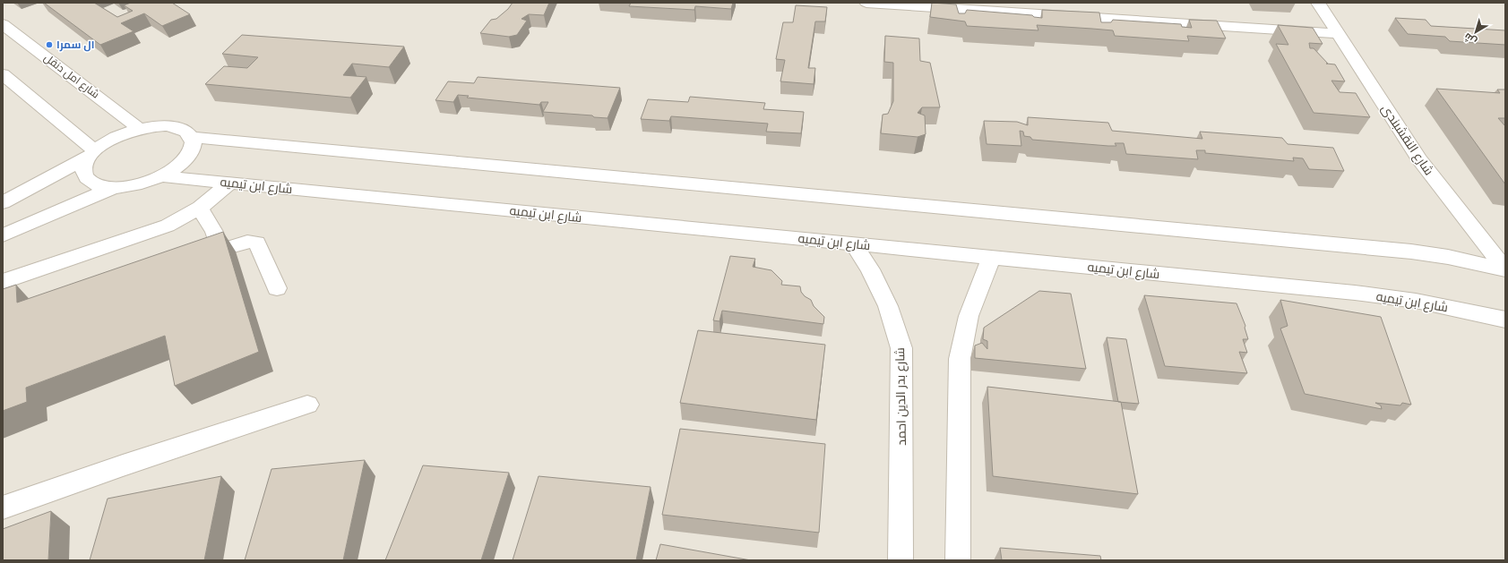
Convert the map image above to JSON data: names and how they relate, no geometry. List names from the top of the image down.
{
  "streets": {
    "street": [
      "شارع امل دنقل",
      "شارع النقشبندى",
      "شارع ابن تيميه",
      "شارع بدر الدين احمد"
    ]
  },
  "crossings": [
    ["شارع ابن تيميه", "شارع بدر الدين احمد"]
  ],
  "places": ["ال سمرا"],
  "north": "bottom left"
}
